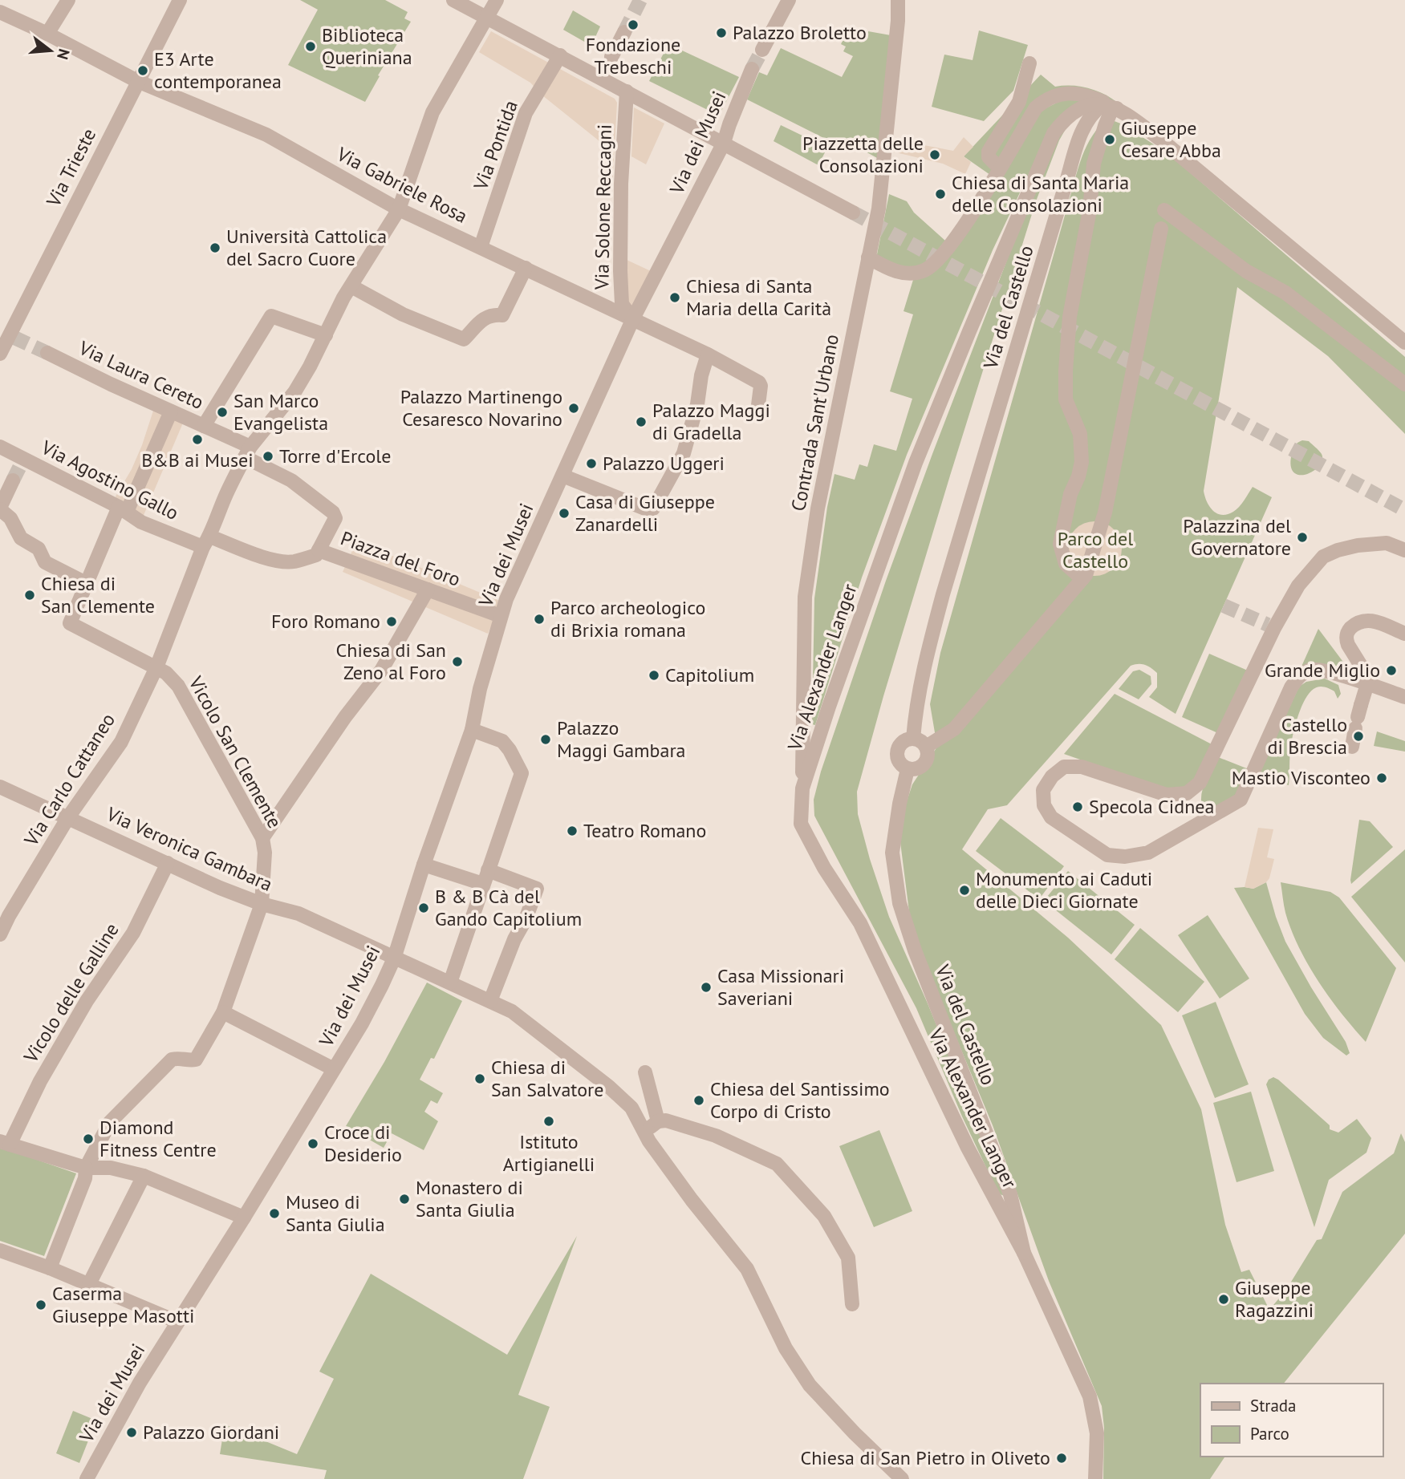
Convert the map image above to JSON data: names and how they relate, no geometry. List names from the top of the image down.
{
  "streets": {
    "street": [
      "Via dei Musei",
      "Via Pontida",
      "Via Trieste",
      "Via Gabriele Rosa",
      "Via Solone Reccagni",
      "Via del Castello",
      "Via Laura Cereto",
      "Contrada Sant'Urbano",
      "Via Agostino Gallo",
      "Piazza del Foro",
      "Via Alexander Langer",
      "Vicolo San Clemente",
      "Via Carlo Cattaneo",
      "Via Veronica Gambara",
      "Vicolo delle Galline"
    ]
  },
  "crossings": [
    ["Via dei Musei", "Via Gabriele Rosa"],
    ["Via dei Musei", "Via Solone Reccagni"],
    ["Via dei Musei", "Piazza del Foro"],
    ["Via dei Musei", "Vicolo San Clemente"],
    ["Via dei Musei", "Via Veronica Gambara"],
    ["Via Pontida", "Via Gabriele Rosa"],
    ["Via Trieste", "Via Gabriele Rosa"],
    ["Via Gabriele Rosa", "Via Solone Reccagni"],
    ["Via Gabriele Rosa", "Via Carlo Cattaneo"],
    ["Via del Castello", "Via Alexander Langer"],
    ["Via Laura Cereto", "Via Agostino Gallo"],
    ["Via Laura Cereto", "Piazza del Foro"],
    ["Via Laura Cereto", "Vicolo San Clemente"],
    ["Via Laura Cereto", "Via Carlo Cattaneo"],
    ["Contrada Sant'Urbano", "Via Alexander Langer"],
    ["Via Agostino Gallo", "Piazza del Foro"],
    ["Via Agostino Gallo", "Vicolo San Clemente"],
    ["Via Agostino Gallo", "Via Carlo Cattaneo"],
    ["Vicolo San Clemente", "Via Carlo Cattaneo"],
    ["Vicolo San Clemente", "Via Veronica Gambara"],
    ["Via Carlo Cattaneo", "Via Veronica Gambara"],
    ["Via Veronica Gambara", "Vicolo delle Galline"]
  ],
  "parks": ["Parco del Castello"],
  "places": [
    "Fondazione Trebeschi",
    "Palazzo Broletto",
    "Biblioteca Queriniana",
    "E3 Arte contemporanea",
    "Giuseppe Cesare Abba",
    "Piazzetta delle Consolazioni",
    "Chiesa di Santa Maria delle Consolazioni",
    "Università Cattolica del Sacro Cuore",
    "Chiesa di Santa Maria della Carità",
    "Palazzo Martinengo Cesaresco Novarino",
    "San Marco Evangelista",
    "Palazzo Maggi di Gradella",
    "B&B ai Musei",
    "Torre d'Ercole",
    "Palazzo Uggeri",
    "Casa di Giuseppe Zanardelli",
    "Palazzina del Governatore",
    "Chiesa di San Clemente",
    "Parco archeologico di Brixia romana",
    "Foro Romano",
    "Chiesa di San Zeno al Foro",
    "Grande Miglio",
    "Capitolium",
    "Castello di Brescia",
    "Palazzo Maggi Gambara",
    "Mastio Visconteo",
    "Specola Cidnea",
    "Teatro Romano",
    "Monumento ai Caduti delle Dieci Giornate",
    "B & B Cà del Gando Capitolium",
    "Casa Missionari Saveriani",
    "Chiesa di San Salvatore",
    "Chiesa del Santissimo Corpo di Cristo",
    "Istituto Artigianelli",
    "Diamond Fitness Centre",
    "Croce di Desiderio",
    "Monastero di Santa Giulia",
    "Museo di Santa Giulia",
    "Giuseppe Ragazzini",
    "Caserma Giuseppe Masotti",
    "Palazzo Giordani",
    "Chiesa di San Pietro in Oliveto"
  ],
  "legend": ["Strada", "Parco"],
  "north": "right"
}
